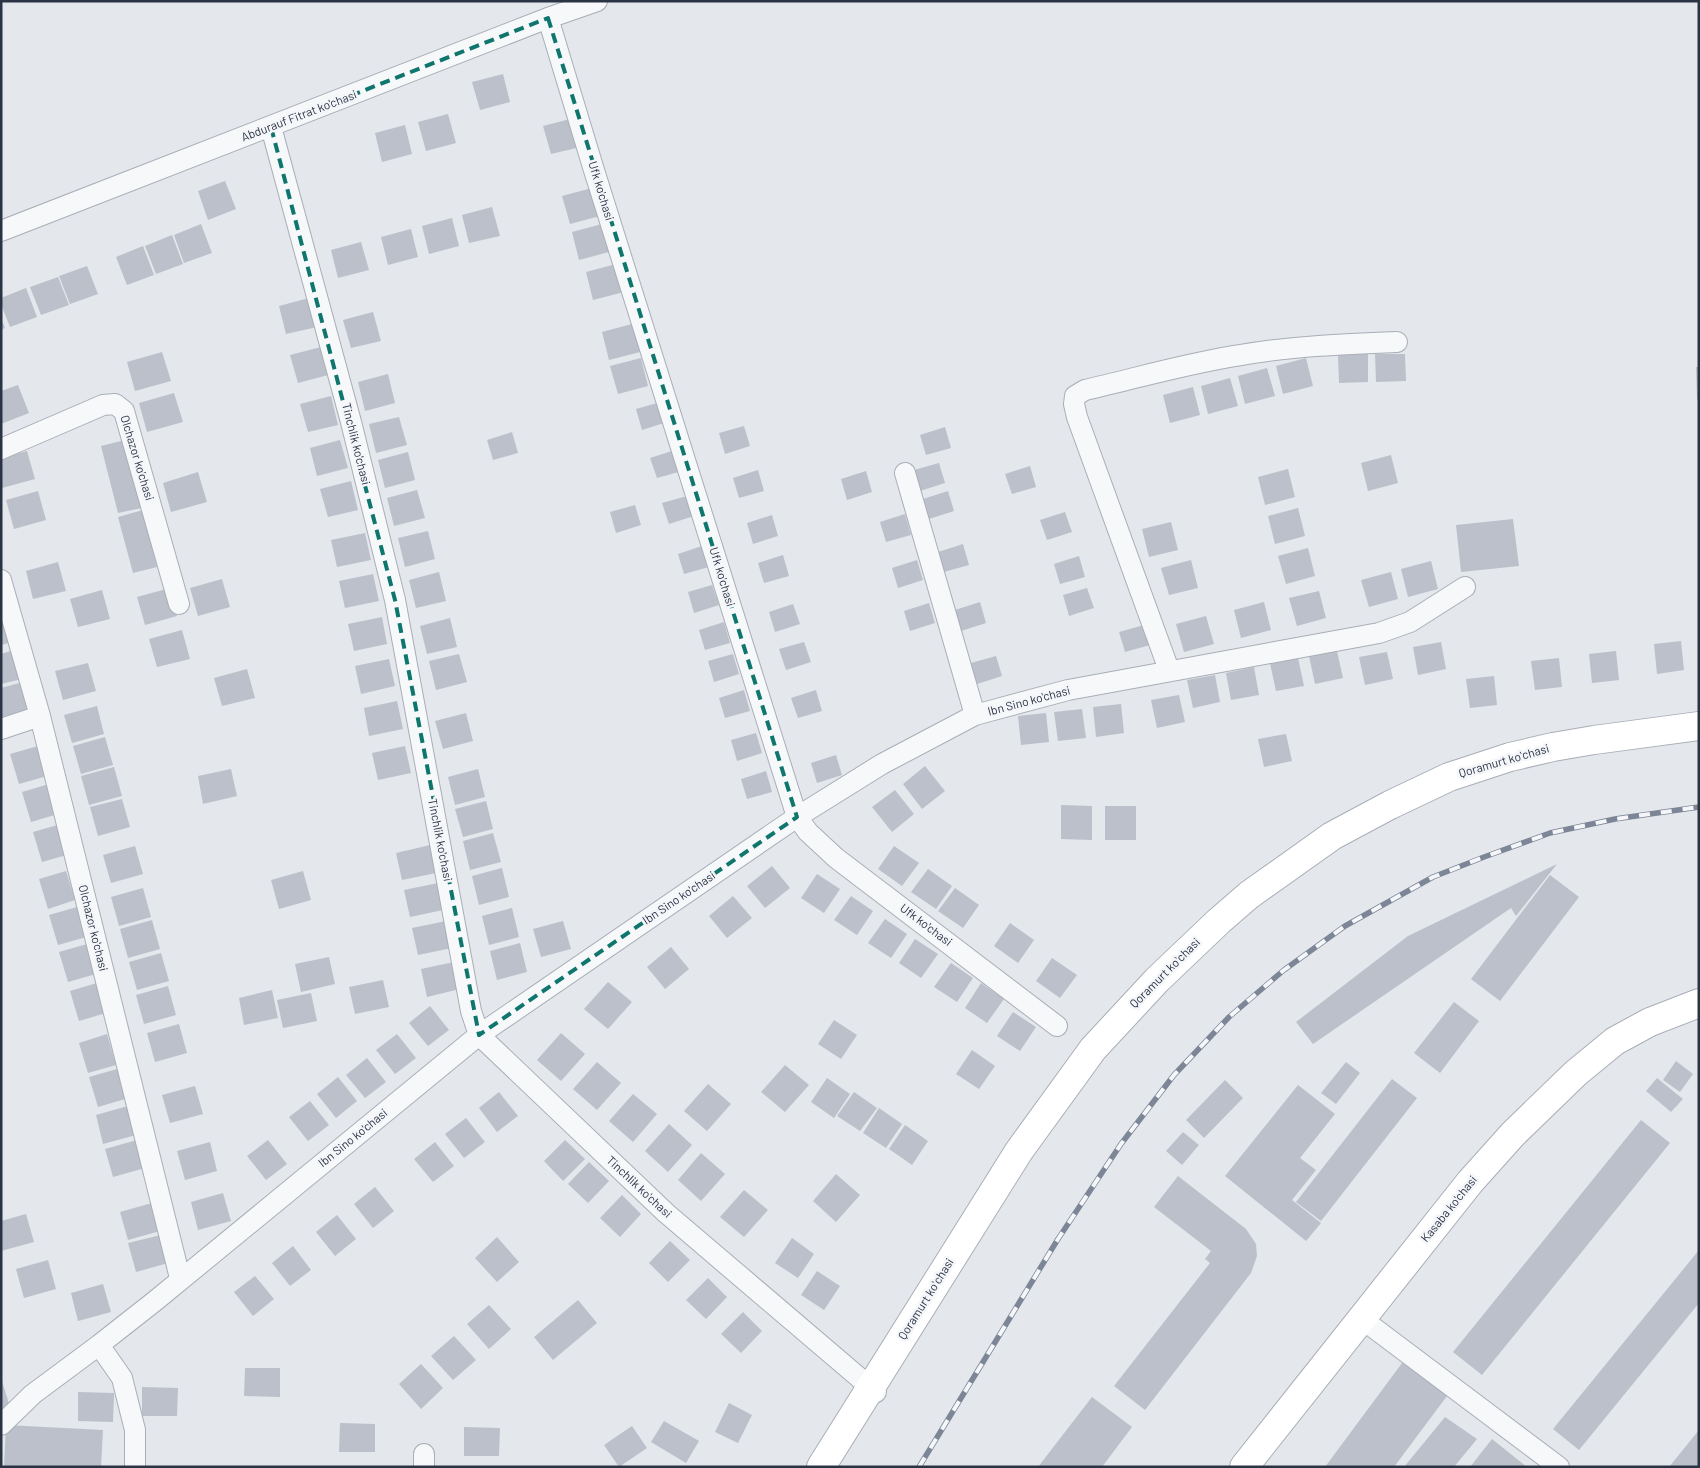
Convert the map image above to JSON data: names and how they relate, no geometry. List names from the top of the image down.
{
  "streets": {
    "main road": ["Qoramurt koʻchasi", "Kasaba ko'chasi"],
    "street": [
      "Abdurauf Fitrat ko'chasi",
      "Ufk ko'chasi",
      "Tinchlik ko'chasi",
      "Olchazor ko'chasi",
      "Ibn Sino ko'chasi"
    ]
  },
  "crossings": [
    ["Abdurauf Fitrat ko'chasi", "Ufk ko'chasi"],
    ["Abdurauf Fitrat ko'chasi", "Tinchlik ko'chasi"],
    ["Ufk ko'chasi", "Ibn Sino ko'chasi"],
    ["Tinchlik ko'chasi", "Ibn Sino ko'chasi"],
    ["Tinchlik ko'chasi", "Qoramurt koʻchasi"],
    ["Olchazor ko'chasi", "Ibn Sino ko'chasi"]
  ]
}
